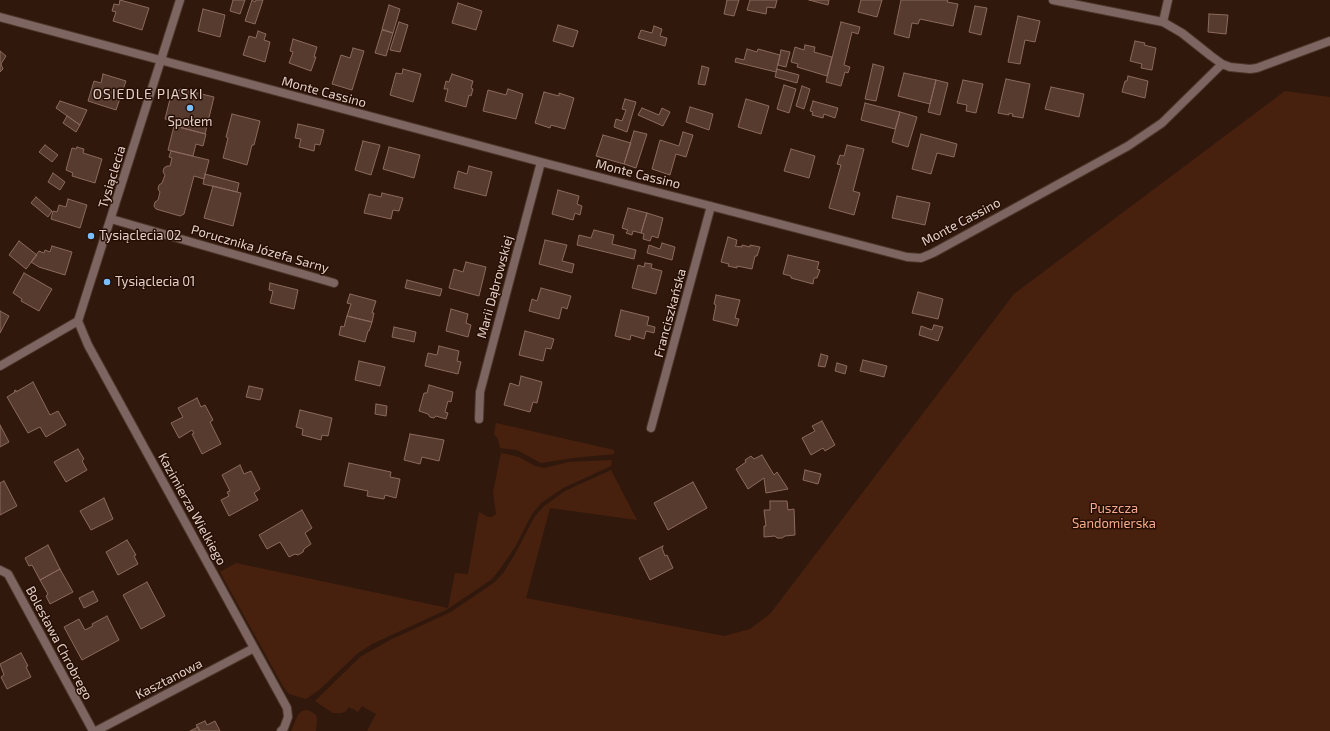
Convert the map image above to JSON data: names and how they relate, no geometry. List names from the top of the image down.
{
  "streets": {
    "street": [
      "Monte Cassino",
      "Tysiąclecia",
      "Porucznika Józefa Sarny",
      "Marii Dąbrowskiej",
      "Franciszkańska",
      "Kazimierza Wielkiego",
      "Bolesława Chrobrego",
      "Kasztanowa"
    ]
  },
  "crossings": [
    ["Monte Cassino", "Tysiąclecia"],
    ["Monte Cassino", "Marii Dąbrowskiej"],
    ["Monte Cassino", "Franciszkańska"],
    ["Tysiąclecia", "Porucznika Józefa Sarny"],
    ["Tysiąclecia", "Kazimierza Wielkiego"],
    ["Kazimierza Wielkiego", "Kasztanowa"],
    ["Bolesława Chrobrego", "Kasztanowa"]
  ],
  "districts": ["OSIEDLE PIASKI"],
  "parks": ["Puszcza Sandomierska"],
  "places": ["Społem", "Tysiąclecia 02", "Tysiąclecia 01"]
}
